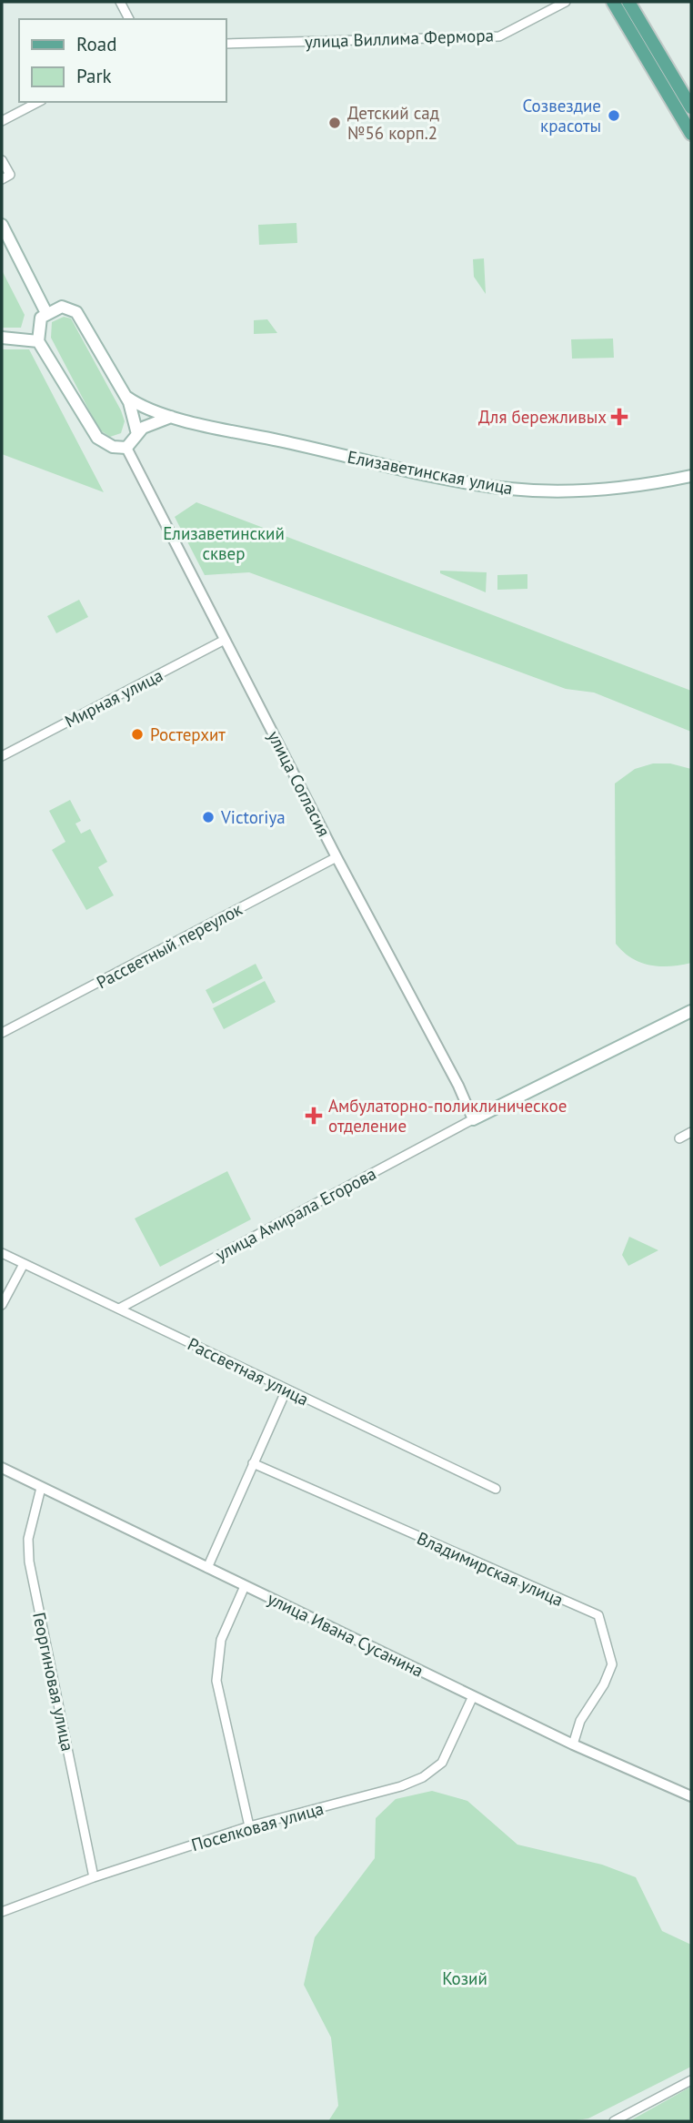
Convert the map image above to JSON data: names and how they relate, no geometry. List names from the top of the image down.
{
  "streets": {
    "main road": ["Елизаветинская улица"],
    "street": [
      "улица Виллима Фермора",
      "Мирная улица",
      "улица Согласия",
      "Рассветный переулок",
      "улица Амирала Егорова",
      "Рассветная улица",
      "Владимирская улица",
      "улица Ивана Сусанина",
      "Георгиновая улица",
      "Поселковая улица"
    ]
  },
  "crossings": [
    ["Мирная улица", "улица Согласия"],
    ["улица Согласия", "Рассветный переулок"],
    ["улица Согласия", "улица Амирала Егорова"],
    ["улица Амирала Егорова", "Рассветная улица"],
    ["Владимирская улица", "улица Ивана Сусанина"],
    ["улица Ивана Сусанина", "Георгиновая улица"],
    ["улица Ивана Сусанина", "Поселковая улица"],
    ["Георгиновая улица", "Поселковая улица"]
  ],
  "parks": ["Елизаветинский сквер", "Козий"],
  "places": {
    "other": [
      "Созвездие красоты",
      "Детский сад №56 корп.2",
      "Ростерхит",
      "Victoriya"
    ],
    "health": ["Для бережливых", "Амбулаторно-поликлиническое отделение"]
  },
  "legend": ["Road", "Park"]
}
